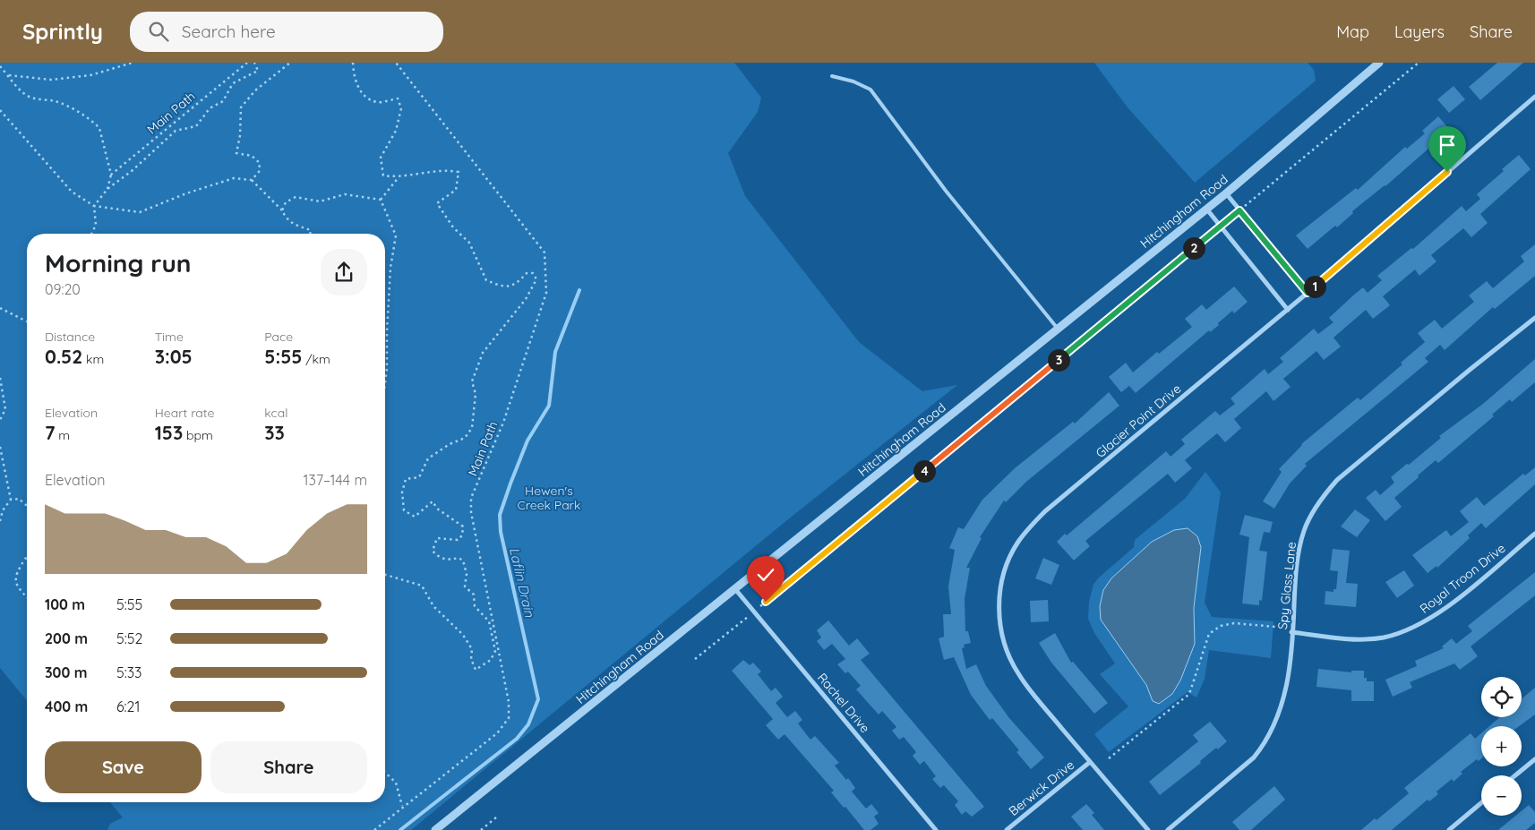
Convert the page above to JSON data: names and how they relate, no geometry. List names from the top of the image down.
{
  "streets": {
    "street": [
      "Hitchingham Road",
      "Glacier Point Drive",
      "Royal Troon Drive",
      "Spy Glass Lane",
      "Rachel Drive",
      "Berwick Drive"
    ],
    "path": ["Main Path"]
  },
  "crossings": [
    ["Hitchingham Road", "Rachel Drive"],
    ["Glacier Point Drive", "Berwick Drive"],
    ["Royal Troon Drive", "Spy Glass Lane"]
  ],
  "water": ["Laflin Drain"],
  "parks": ["Hewen's Creek Park"],
  "page": {
    "header": "Sprintly",
    "search": "Search here",
    "nav": ["Map", "Layers", "Share"],
    "heading": ["Morning run", "09:20"],
    "pins": [
      "2",
      "1",
      "3",
      "4"
    ],
    "stats": [
      ["Distance", "0.52 km"],
      ["Time", "3:05"],
      ["Pace", "5:55 /km"],
      ["Elevation", "7 m"],
      ["Heart rate", "153 bpm"],
      ["kcal", "33"]
    ],
    "chart": ["Elevation", "137–144 m"],
    "list": [
      {
        "name": "100 m",
        "note": "5:55"
      },
      {
        "name": "200 m",
        "note": "5:52"
      },
      {
        "name": "300 m",
        "note": "5:33"
      },
      {
        "name": "400 m",
        "note": "6:21"
      }
    ],
    "map_buttons": ["+", "−"],
    "buttons": ["Save", "Share"]
  }
}
